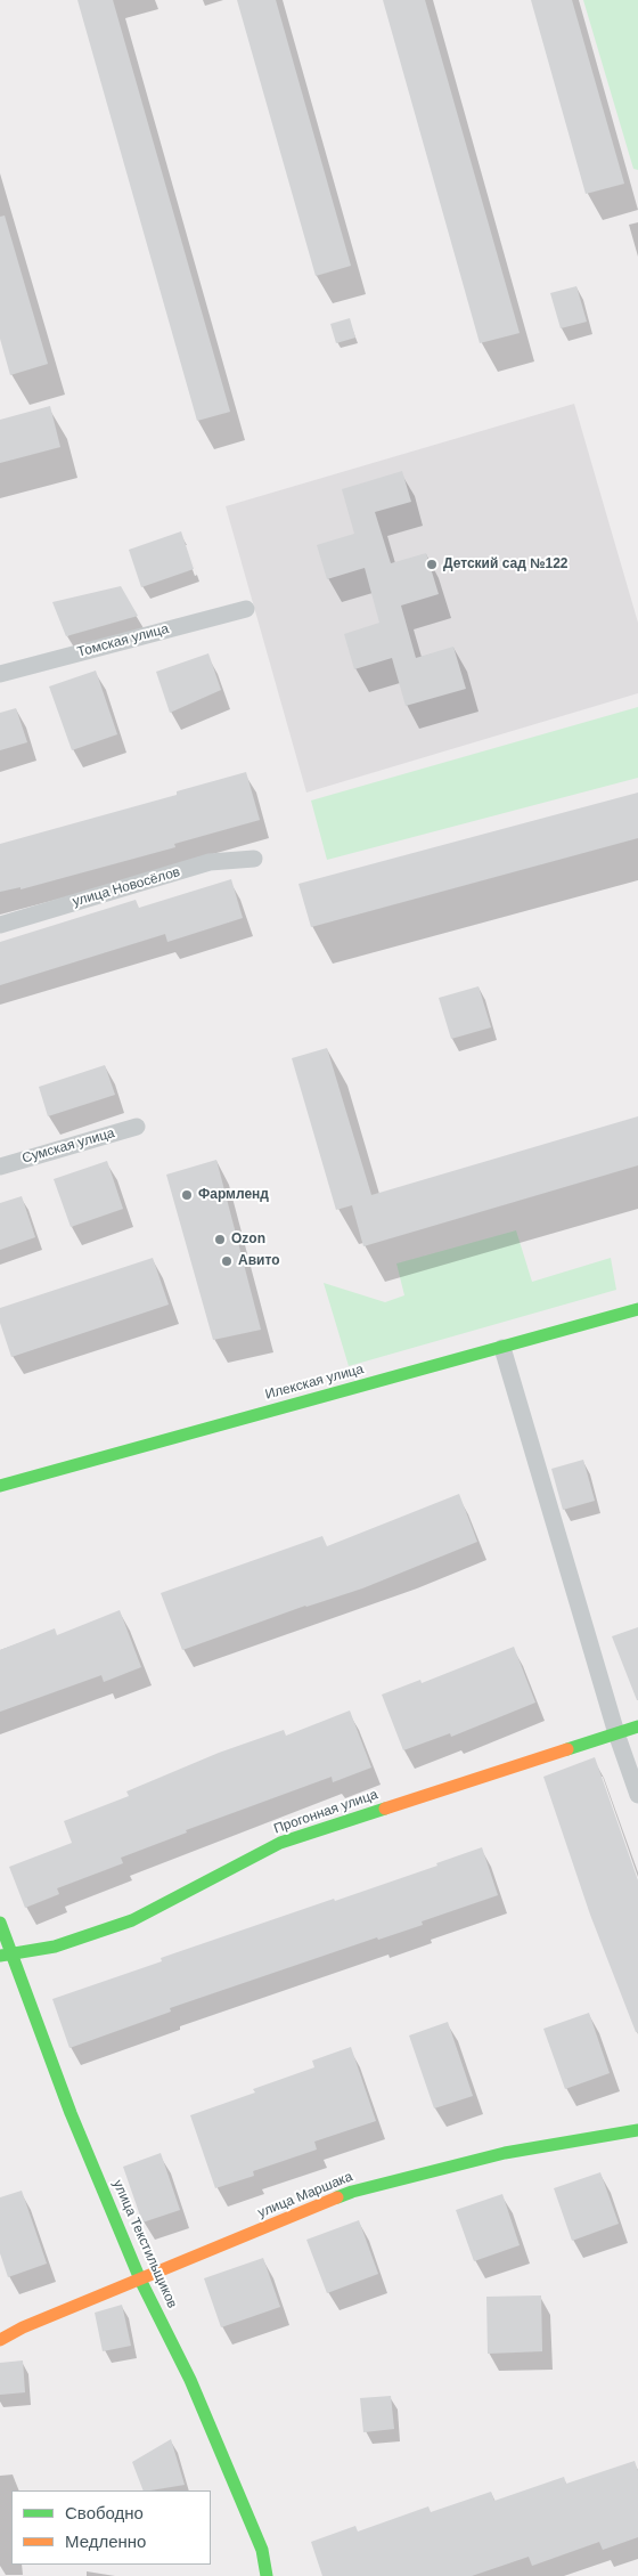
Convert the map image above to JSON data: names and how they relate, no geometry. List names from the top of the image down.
{
  "streets": {
    "street": [
      "Томская улица",
      "улица Новосёлов",
      "Сумская улица",
      "Илекская улица",
      "Прогонная улица",
      "улица Маршака",
      "улица Текстильщиков"
    ]
  },
  "crossings": [
    ["Прогонная улица", "улица Текстильщиков"],
    ["улица Маршака", "улица Текстильщиков"]
  ],
  "places": [
    "Детский сад №122",
    "Фармленд",
    "Ozon",
    "Авито"
  ],
  "legend": ["Свободно", "Медленно"]
}
